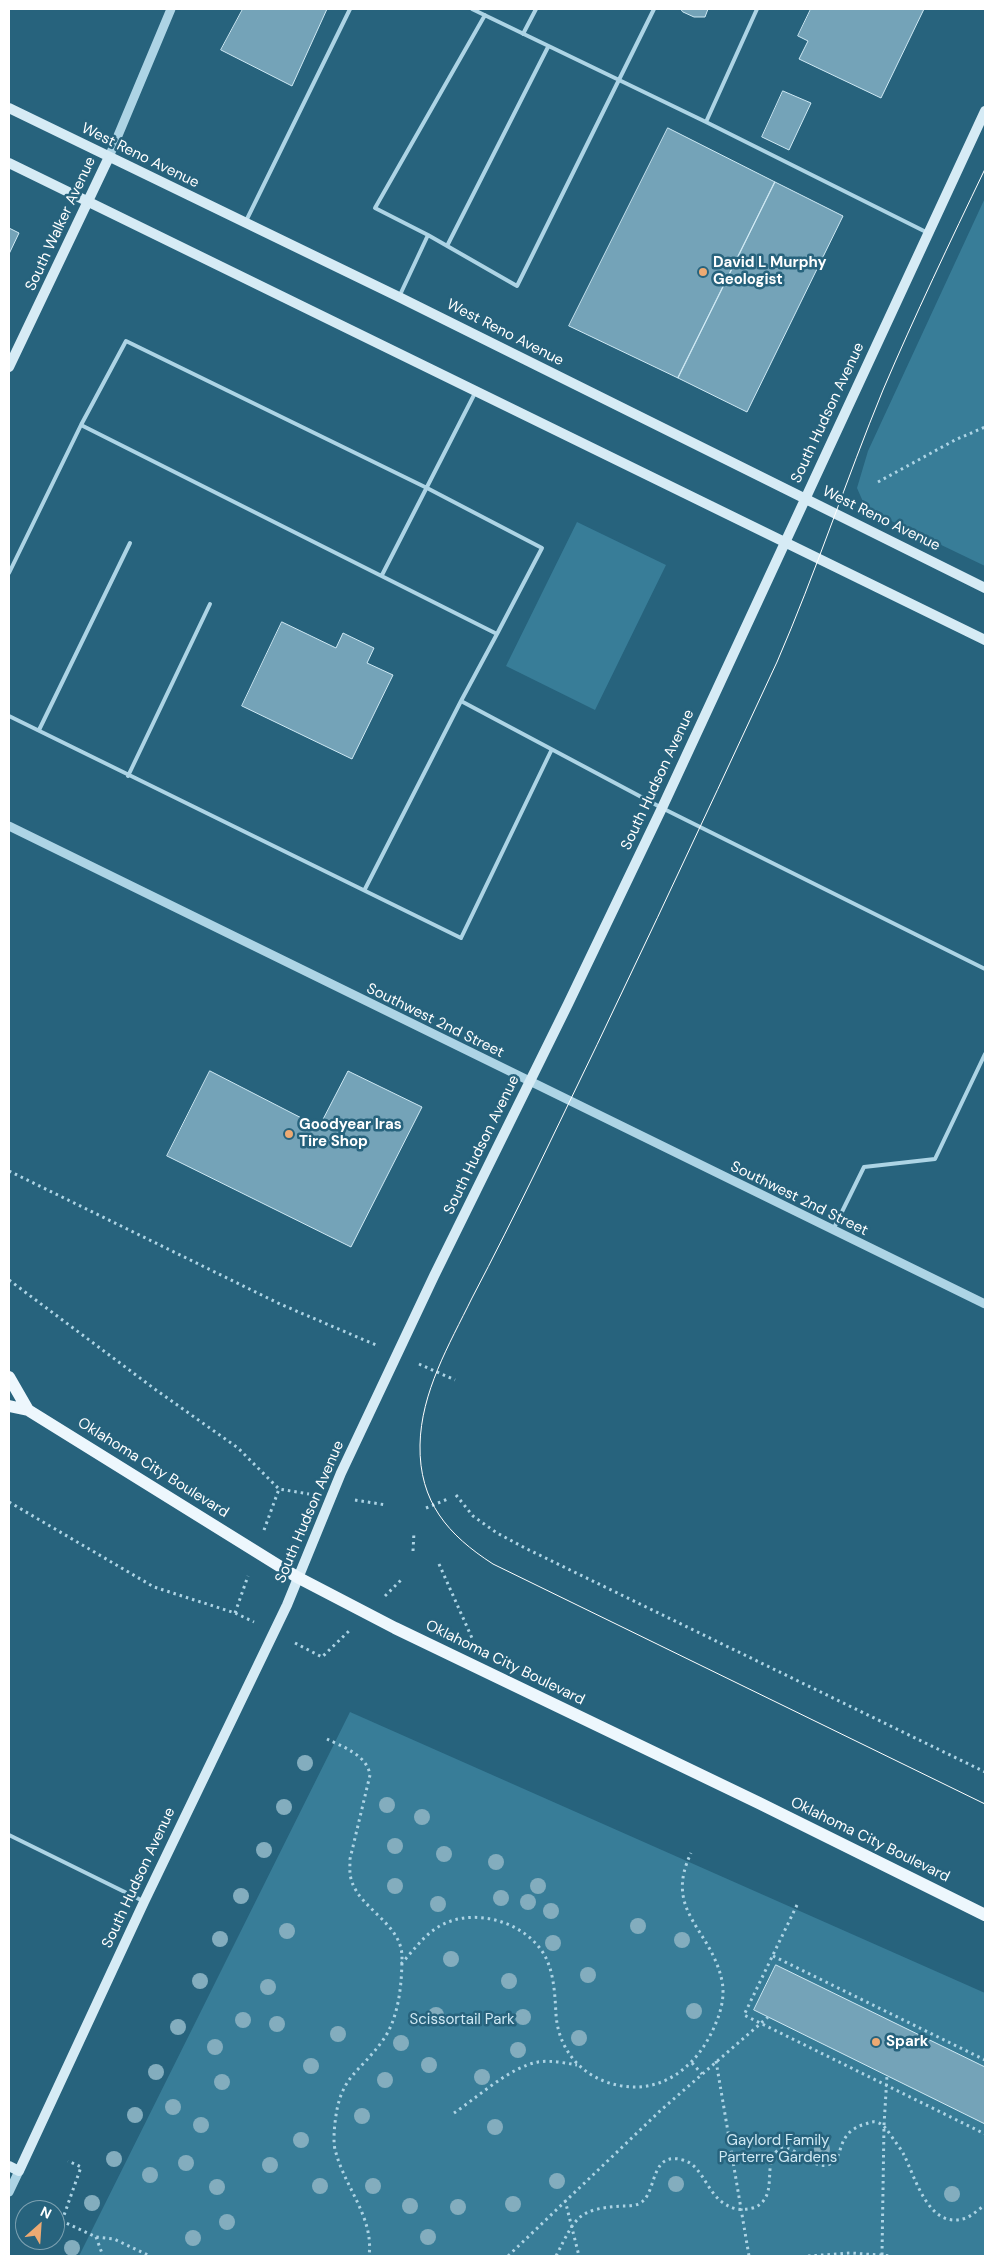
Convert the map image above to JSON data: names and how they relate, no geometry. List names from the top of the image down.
{
  "streets": {
    "main road": [
      "West Reno Avenue",
      "South Walker Avenue",
      "South Hudson Avenue",
      "Oklahoma City Boulevard"
    ],
    "street": ["Southwest 2nd Street"]
  },
  "crossings": [
    ["West Reno Avenue", "South Walker Avenue"],
    ["West Reno Avenue", "South Hudson Avenue"],
    ["South Hudson Avenue", "Southwest 2nd Street"],
    ["South Hudson Avenue", "Oklahoma City Boulevard"]
  ],
  "parks": ["Scissortail Park", "Gaylord Family Parterre Gardens"],
  "places": ["David L Murphy Geologist", "Goodyear Iras Tire Shop", "Spark"],
  "north": "top right"
}
